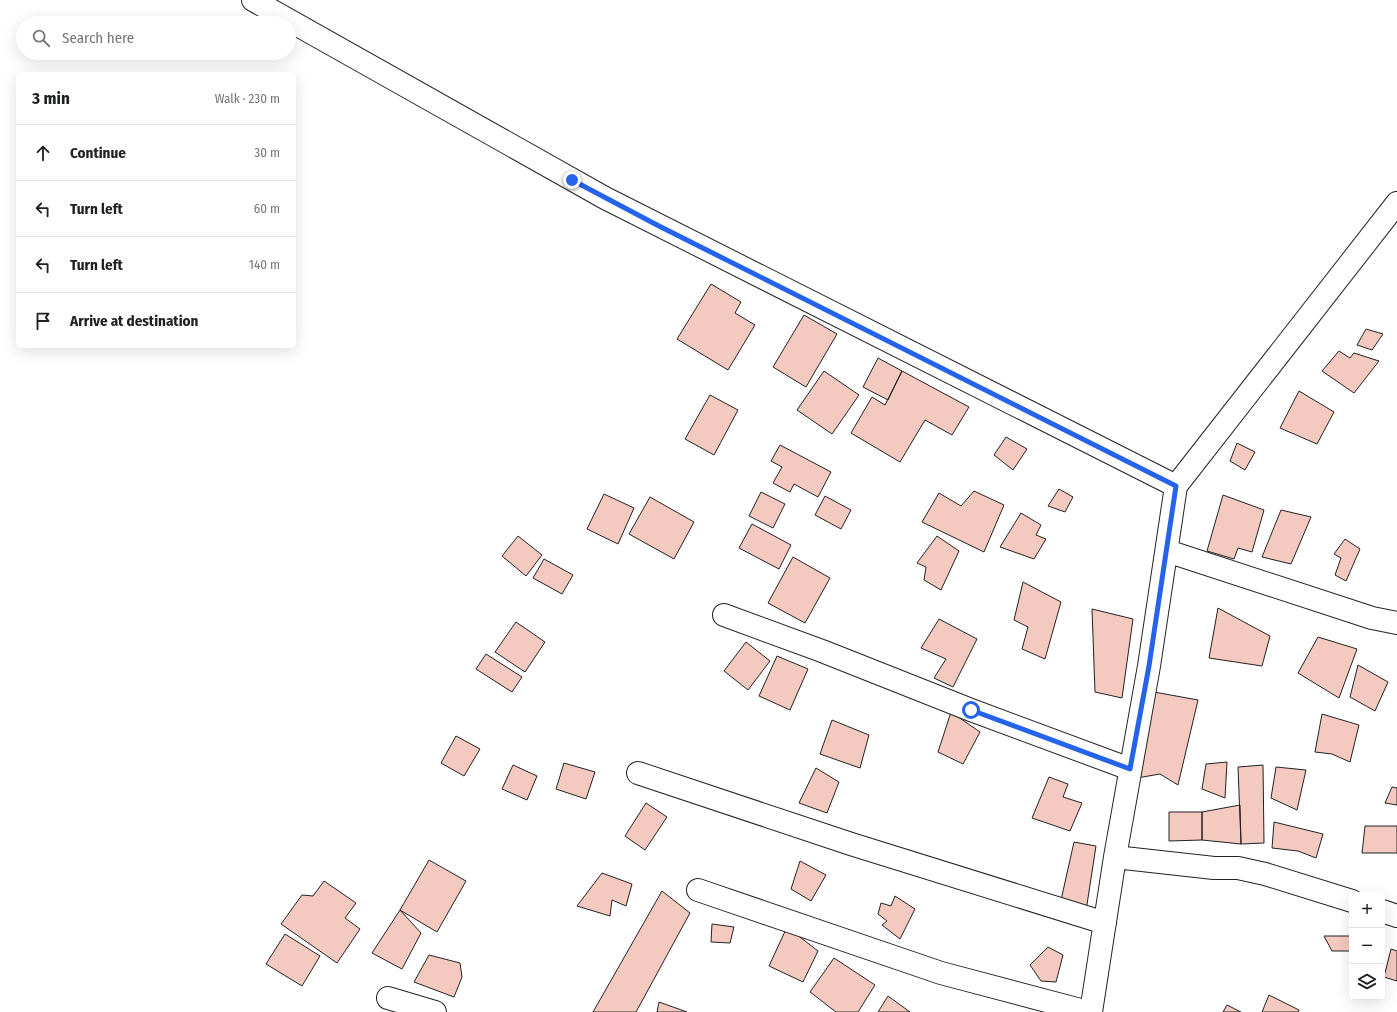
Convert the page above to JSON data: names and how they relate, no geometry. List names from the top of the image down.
{
  "page": {
    "search": "Search here",
    "heading": ["3 min", "Walk · 230 m"],
    "list": [
      ["Continue", "30 m"],
      ["Turn left", "60 m"],
      ["Turn left", "140 m"],
      "Arrive at destination"
    ],
    "map_buttons": ["+", "−"]
  }
}
